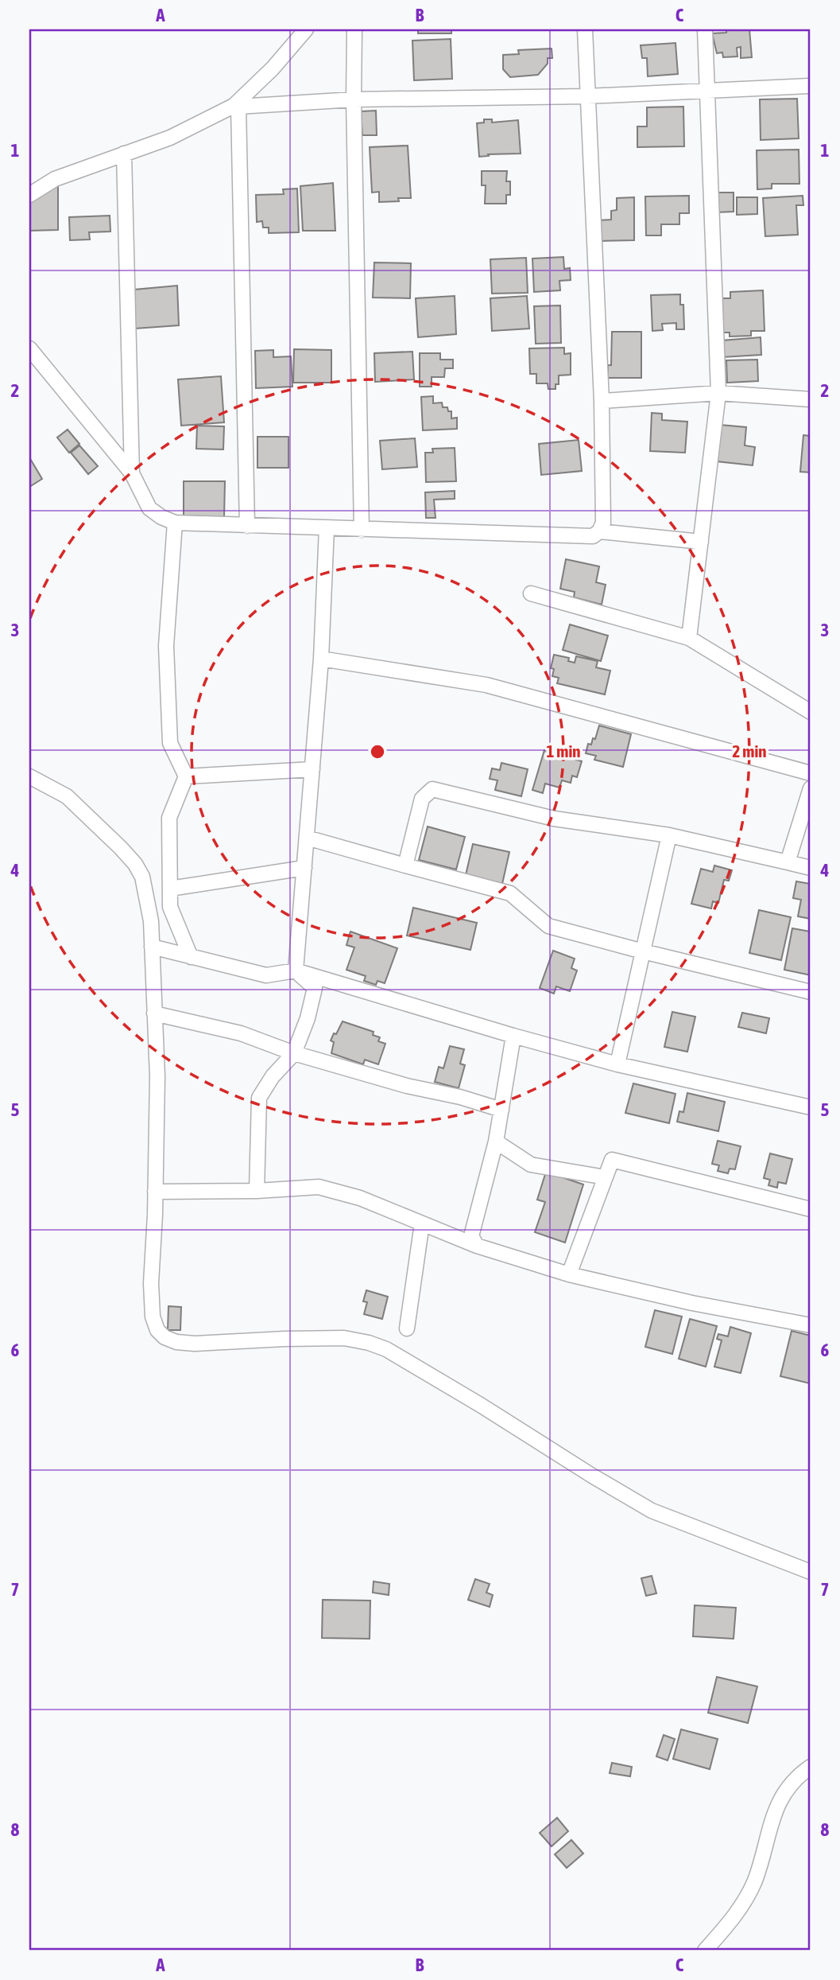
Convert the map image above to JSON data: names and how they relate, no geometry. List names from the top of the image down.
{
  "grid": {
    "columns": ["A", "B", "C"],
    "rows": [
      "1",
      "2",
      "3",
      "4",
      "5",
      "6",
      "7",
      "8"
    ]
  },
  "rings": ["1 min", "2 min"]
}
